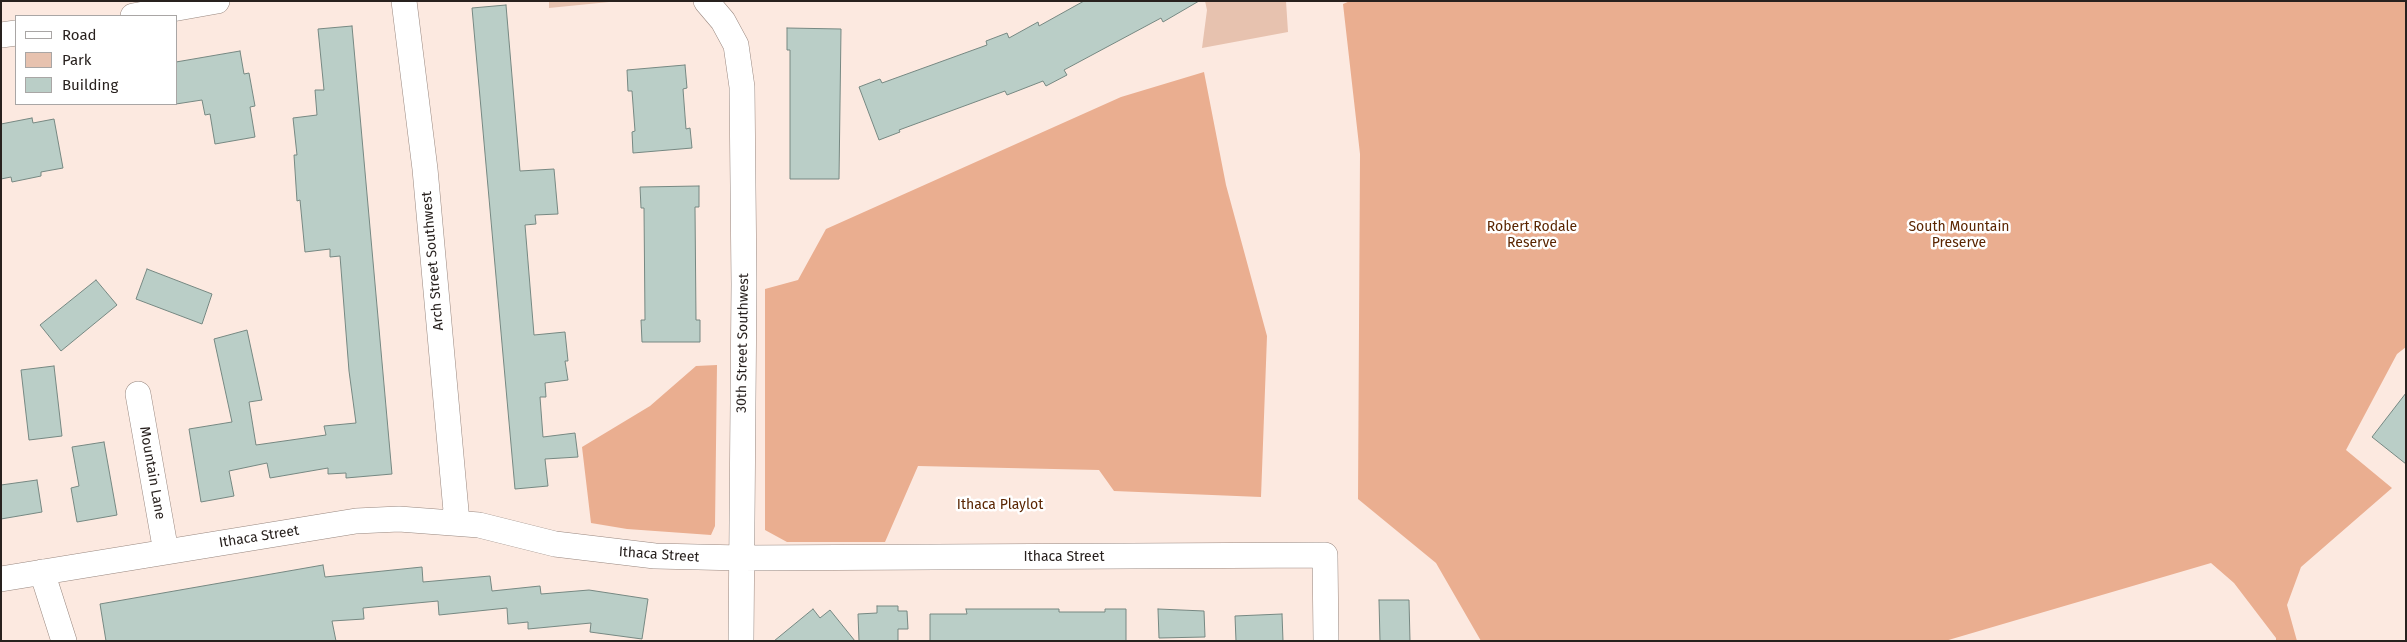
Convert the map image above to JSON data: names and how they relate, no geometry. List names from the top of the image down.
{
  "streets": {
    "street": [
      "Arch Street Southwest",
      "30th Street Southwest",
      "Mountain Lane",
      "Ithaca Street"
    ]
  },
  "crossings": [
    ["Arch Street Southwest", "Ithaca Street"],
    ["30th Street Southwest", "Ithaca Street"],
    ["Mountain Lane", "Ithaca Street"]
  ],
  "parks": ["Robert Rodale Reserve", "South Mountain Preserve", "Ithaca Playlot"],
  "legend": ["Road", "Park", "Building"]
}
